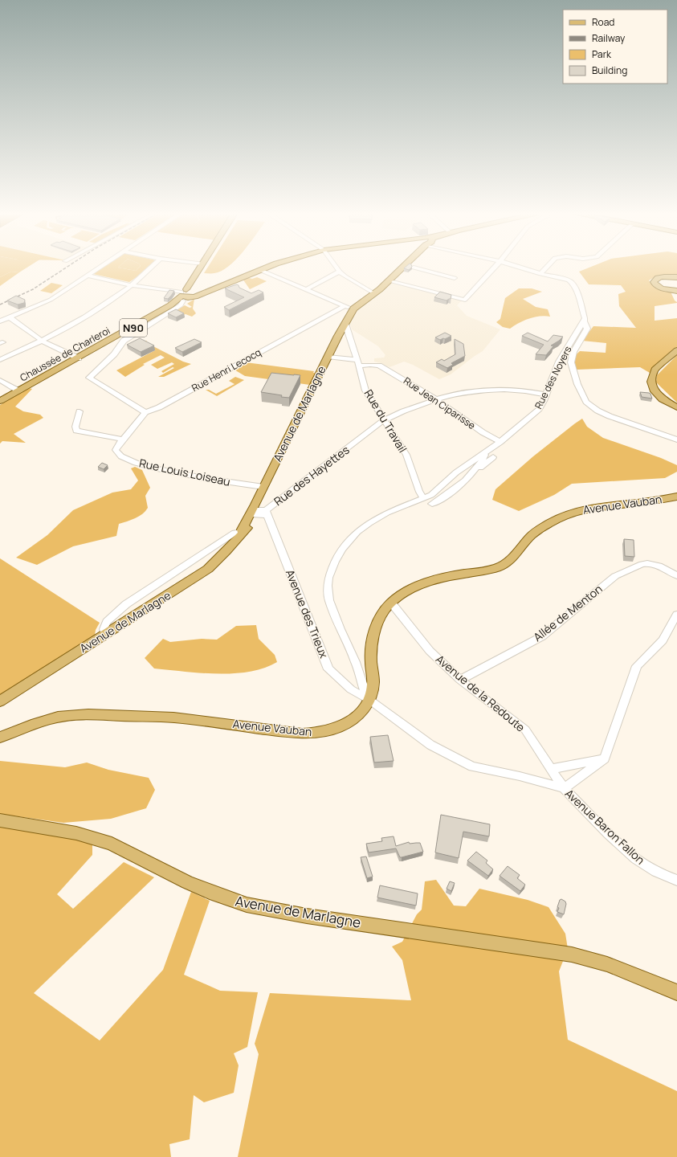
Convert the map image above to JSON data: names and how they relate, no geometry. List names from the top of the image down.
{
  "streets": {
    "main road": [
      "N90",
      "Chaussée de Charleroi",
      "Avenue de Marlagne",
      "Avenue Vauban"
    ],
    "street": [
      "Rue Henri Lecocq",
      "Rue des Noyers",
      "Rue Jean Ciparisse",
      "Rue du Travail",
      "Rue Louis Loiseau",
      "Rue des Hayettes",
      "Allée de Menton",
      "Avenue des Trieux",
      "Avenue de la Redoute",
      "Avenue Baron Fallon"
    ]
  },
  "crossings": [
    ["N90", "Chaussée de Charleroi"],
    ["Rue Henri Lecocq", "Rue Louis Loiseau"],
    ["Rue des Noyers", "Rue Jean Ciparisse"],
    ["Rue des Noyers", "Rue du Travail"],
    ["Rue des Noyers", "Rue des Hayettes"],
    ["Rue des Noyers", "Avenue Baron Fallon"],
    ["Rue Jean Ciparisse", "Avenue de Marlagne"],
    ["Rue Jean Ciparisse", "Rue du Travail"],
    ["Rue Jean Ciparisse", "Rue des Hayettes"],
    ["Avenue de Marlagne", "Rue du Travail"],
    ["Avenue de Marlagne", "Rue Louis Loiseau"],
    ["Avenue de Marlagne", "Rue des Hayettes"],
    ["Avenue de Marlagne", "Avenue des Trieux"],
    ["Rue du Travail", "Rue des Hayettes"],
    ["Rue du Travail", "Avenue Baron Fallon"],
    ["Rue des Hayettes", "Avenue des Trieux"],
    ["Avenue Vauban", "Avenue des Trieux"],
    ["Avenue Vauban", "Avenue de la Redoute"],
    ["Avenue Vauban", "Avenue Baron Fallon"],
    ["Allée de Menton", "Avenue de la Redoute"],
    ["Avenue des Trieux", "Avenue Baron Fallon"],
    ["Avenue de la Redoute", "Avenue Baron Fallon"]
  ],
  "legend": [
    "Road",
    "Railway",
    "Park",
    "Building"
  ]
}
